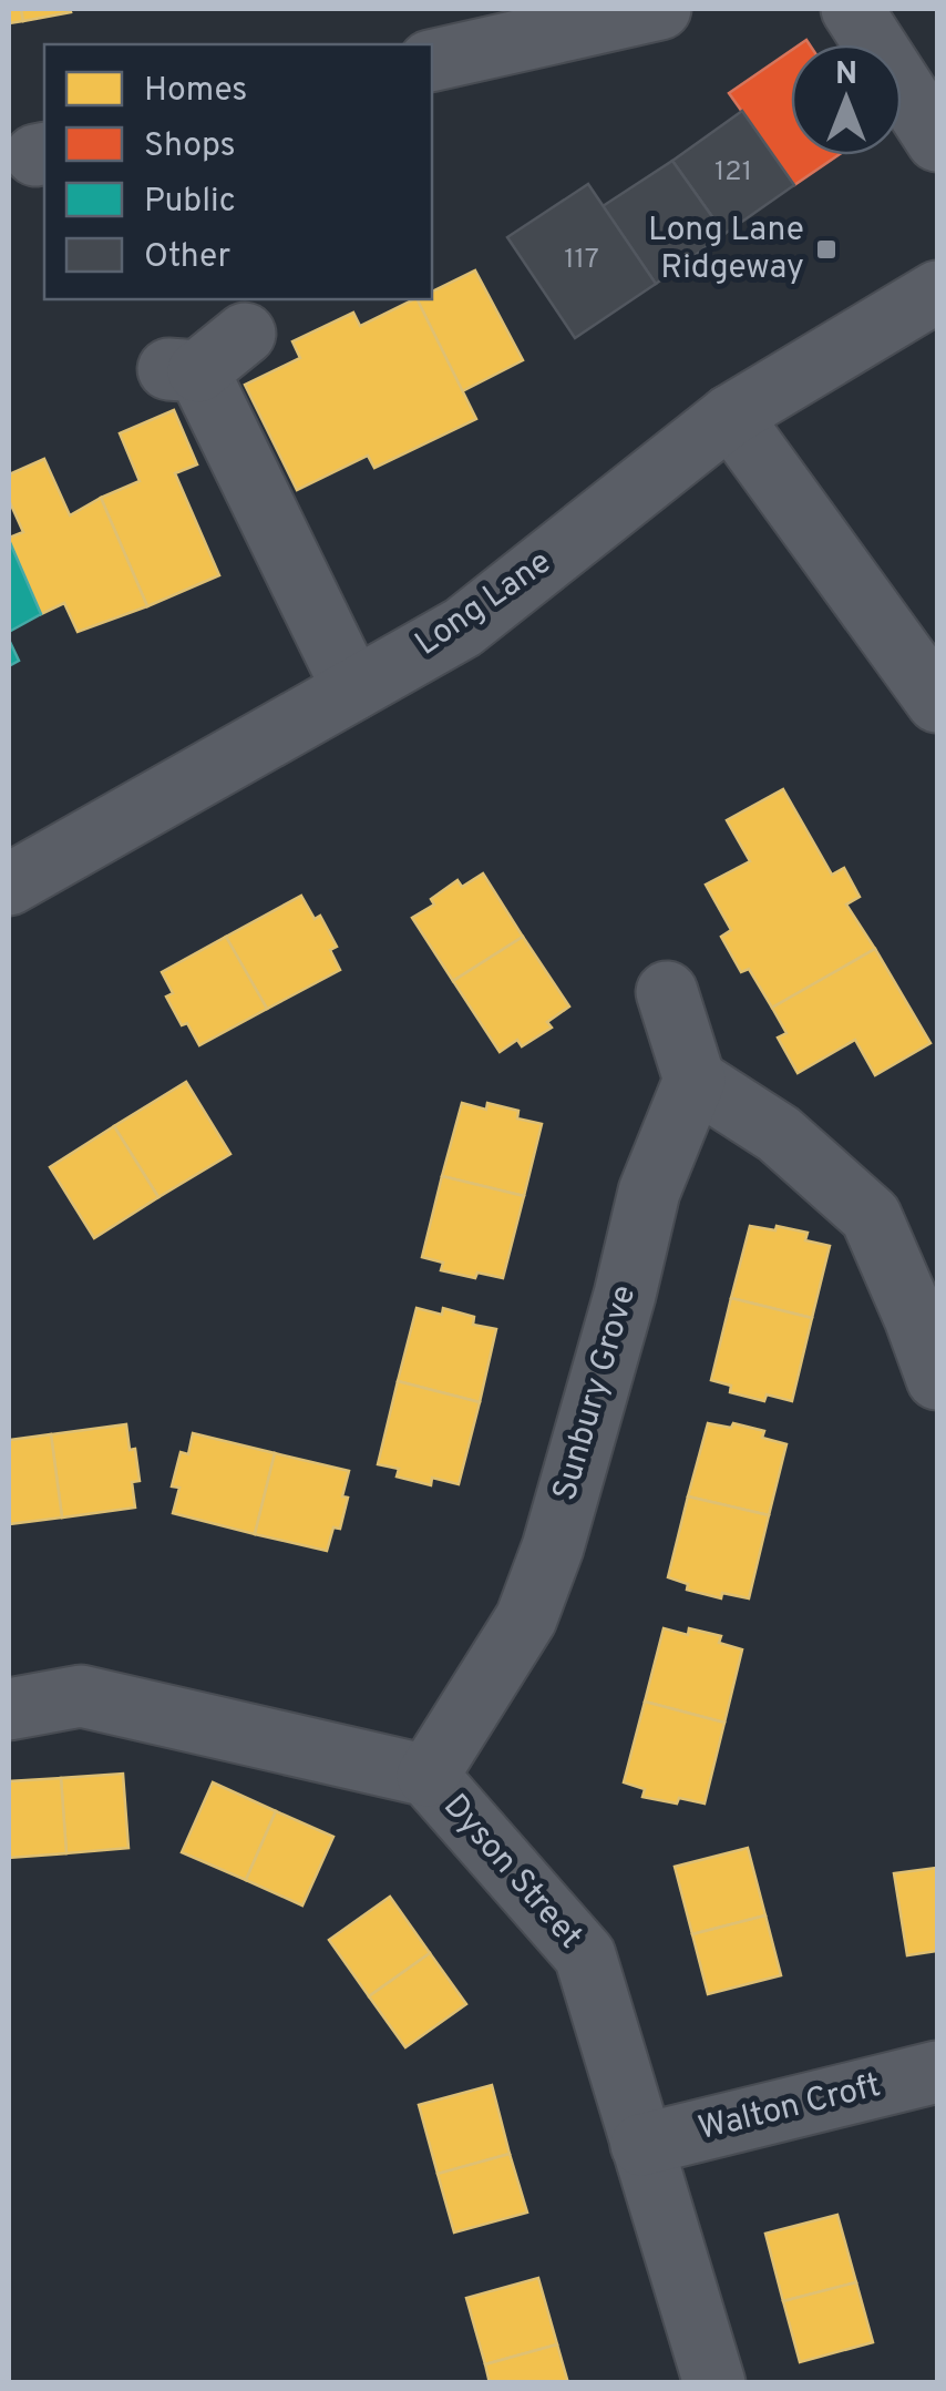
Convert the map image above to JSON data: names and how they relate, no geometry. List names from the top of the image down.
{
  "streets": {
    "street": [
      "Long Lane",
      "Sunbury Grove",
      "Dyson Street",
      "Walton Croft"
    ]
  },
  "crossings": [
    ["Sunbury Grove", "Dyson Street"],
    ["Dyson Street", "Walton Croft"]
  ],
  "places": {
    "transit": ["Long Lane Ridgeway"]
  },
  "house_numbers": ["121", "117"],
  "legend": [
    "Homes",
    "Shops",
    "Public",
    "Other"
  ],
  "north": "top"
}
